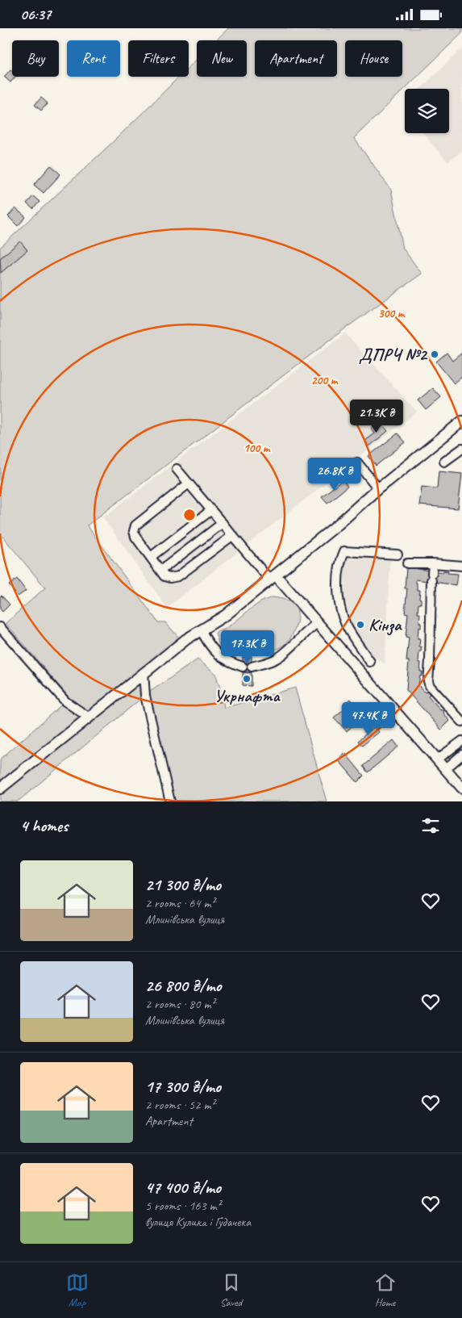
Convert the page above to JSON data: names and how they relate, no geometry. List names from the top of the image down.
{
  "places": ["ДПРЧ №2", "Кінза", "Укрнафта"],
  "page": {
    "status": "06:37",
    "chip": [
      "Buy",
      "Rent",
      "Filters",
      "New",
      "Apartment",
      "House"
    ],
    "price": [
      "21.3K ₴",
      "26.8K ₴",
      "17.3K ₴",
      "47.4K ₴"
    ],
    "heading": "4 homes",
    "list": [
      {
        "name": "21 300 ₴/mo",
        "note": "2 rooms · 64 m² · Млинівська вулиця"
      },
      {
        "name": "26 800 ₴/mo",
        "note": "2 rooms · 80 m² · Млинівська вулиця"
      },
      {
        "name": "17 300 ₴/mo",
        "note": "2 rooms · 52 m² · Apartment"
      },
      {
        "name": "47 400 ₴/mo",
        "note": "5 rooms · 163 m² · вулиця Кулика і Гудачека"
      }
    ],
    "tabs": ["Map", "Saved", "Home"]
  },
  "rings": ["300 m", "200 m", "100 m"]
}
